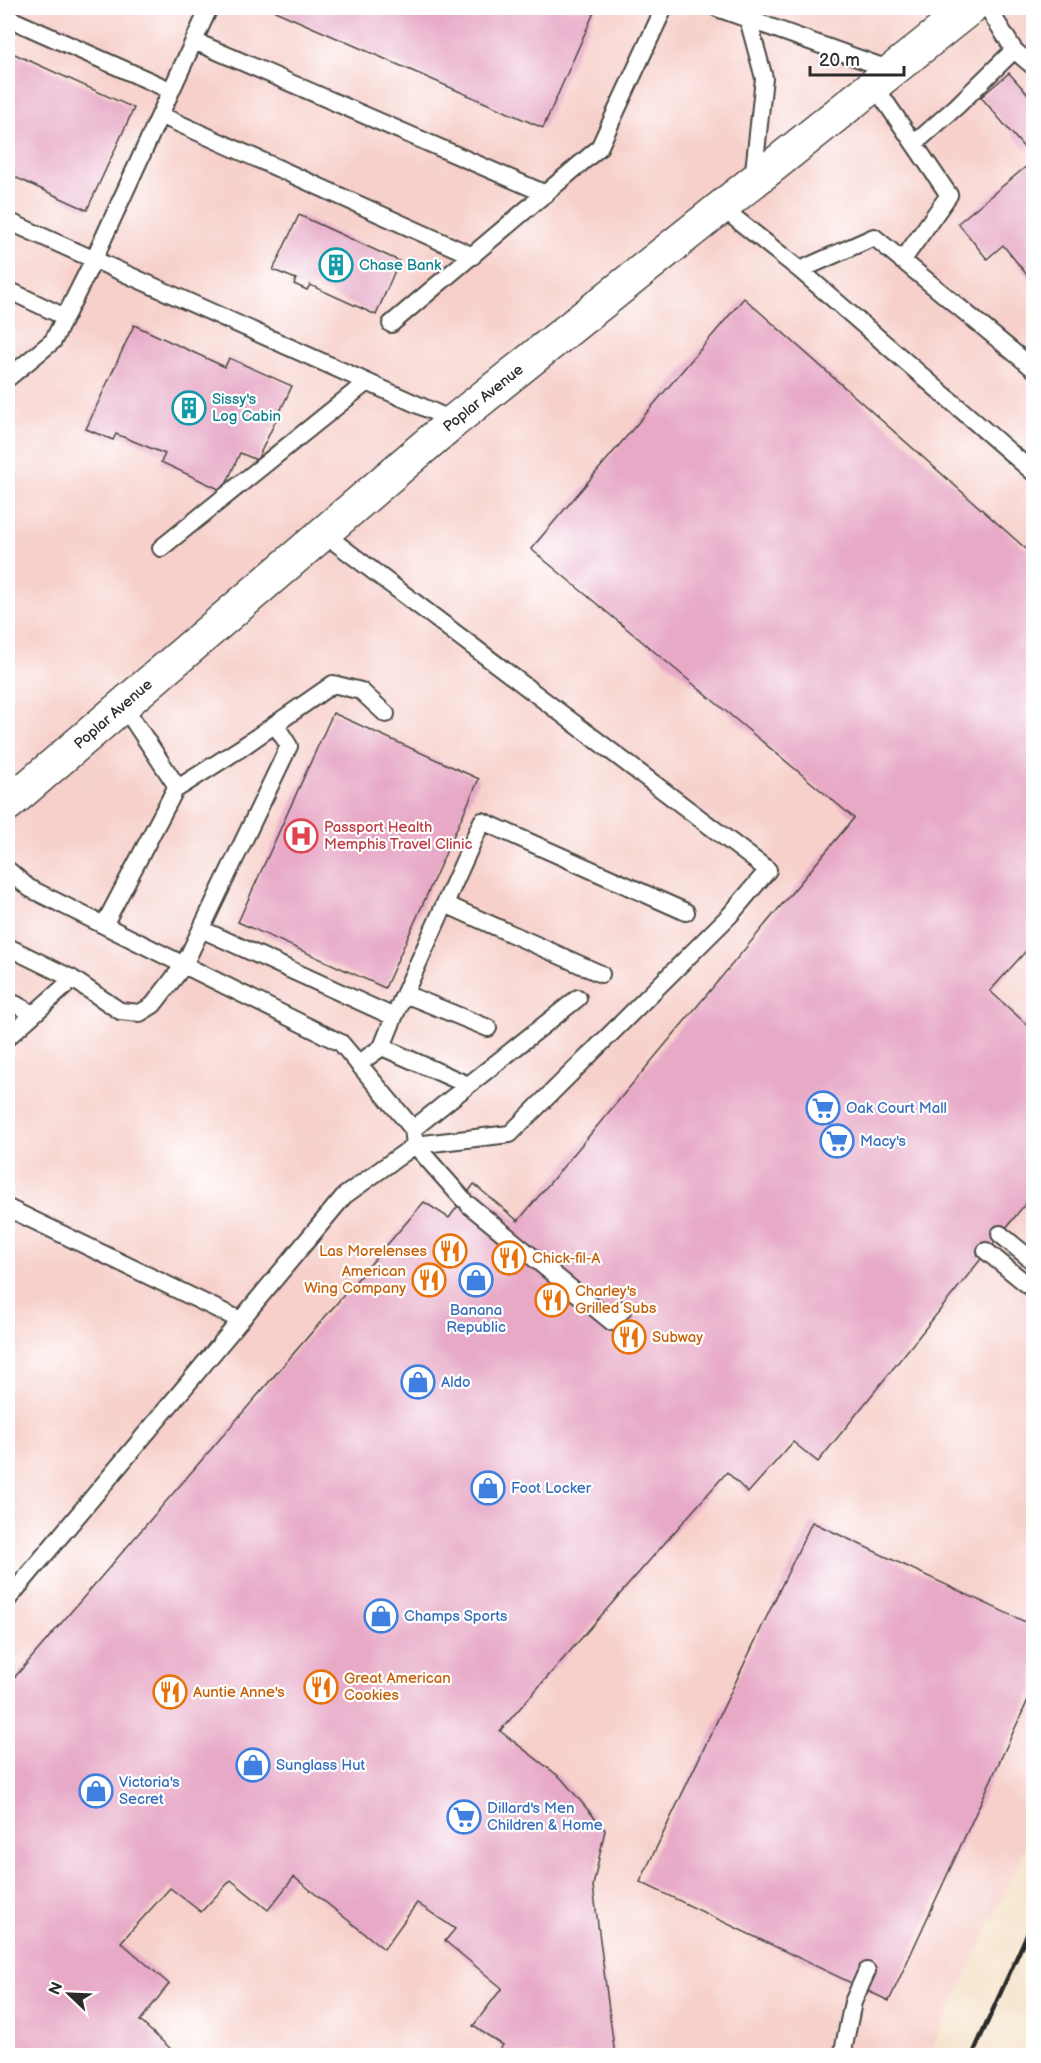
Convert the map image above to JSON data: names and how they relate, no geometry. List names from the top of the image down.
{
  "streets": {
    "main road": ["Poplar Avenue"]
  },
  "places": {
    "building": ["Chase Bank", "Sissy's Log Cabin"],
    "hospital": ["Passport Health Memphis Travel Clinic"],
    "supermarket": ["Oak Court Mall", "Macy's", "Dillard's Men Children & Home"],
    "restaurant": [
      "Las Morelenses",
      "Chick-fil-A",
      "American Wing Company",
      "Charley's Grilled Subs",
      "Subway",
      "Great American Cookies",
      "Auntie Anne's"
    ],
    "shop": [
      "Banana Republic",
      "Aldo",
      "Foot Locker",
      "Champs Sports",
      "Sunglass Hut",
      "Victoria's Secret"
    ]
  },
  "scale_bar": "20 m",
  "north": "top left"
}
